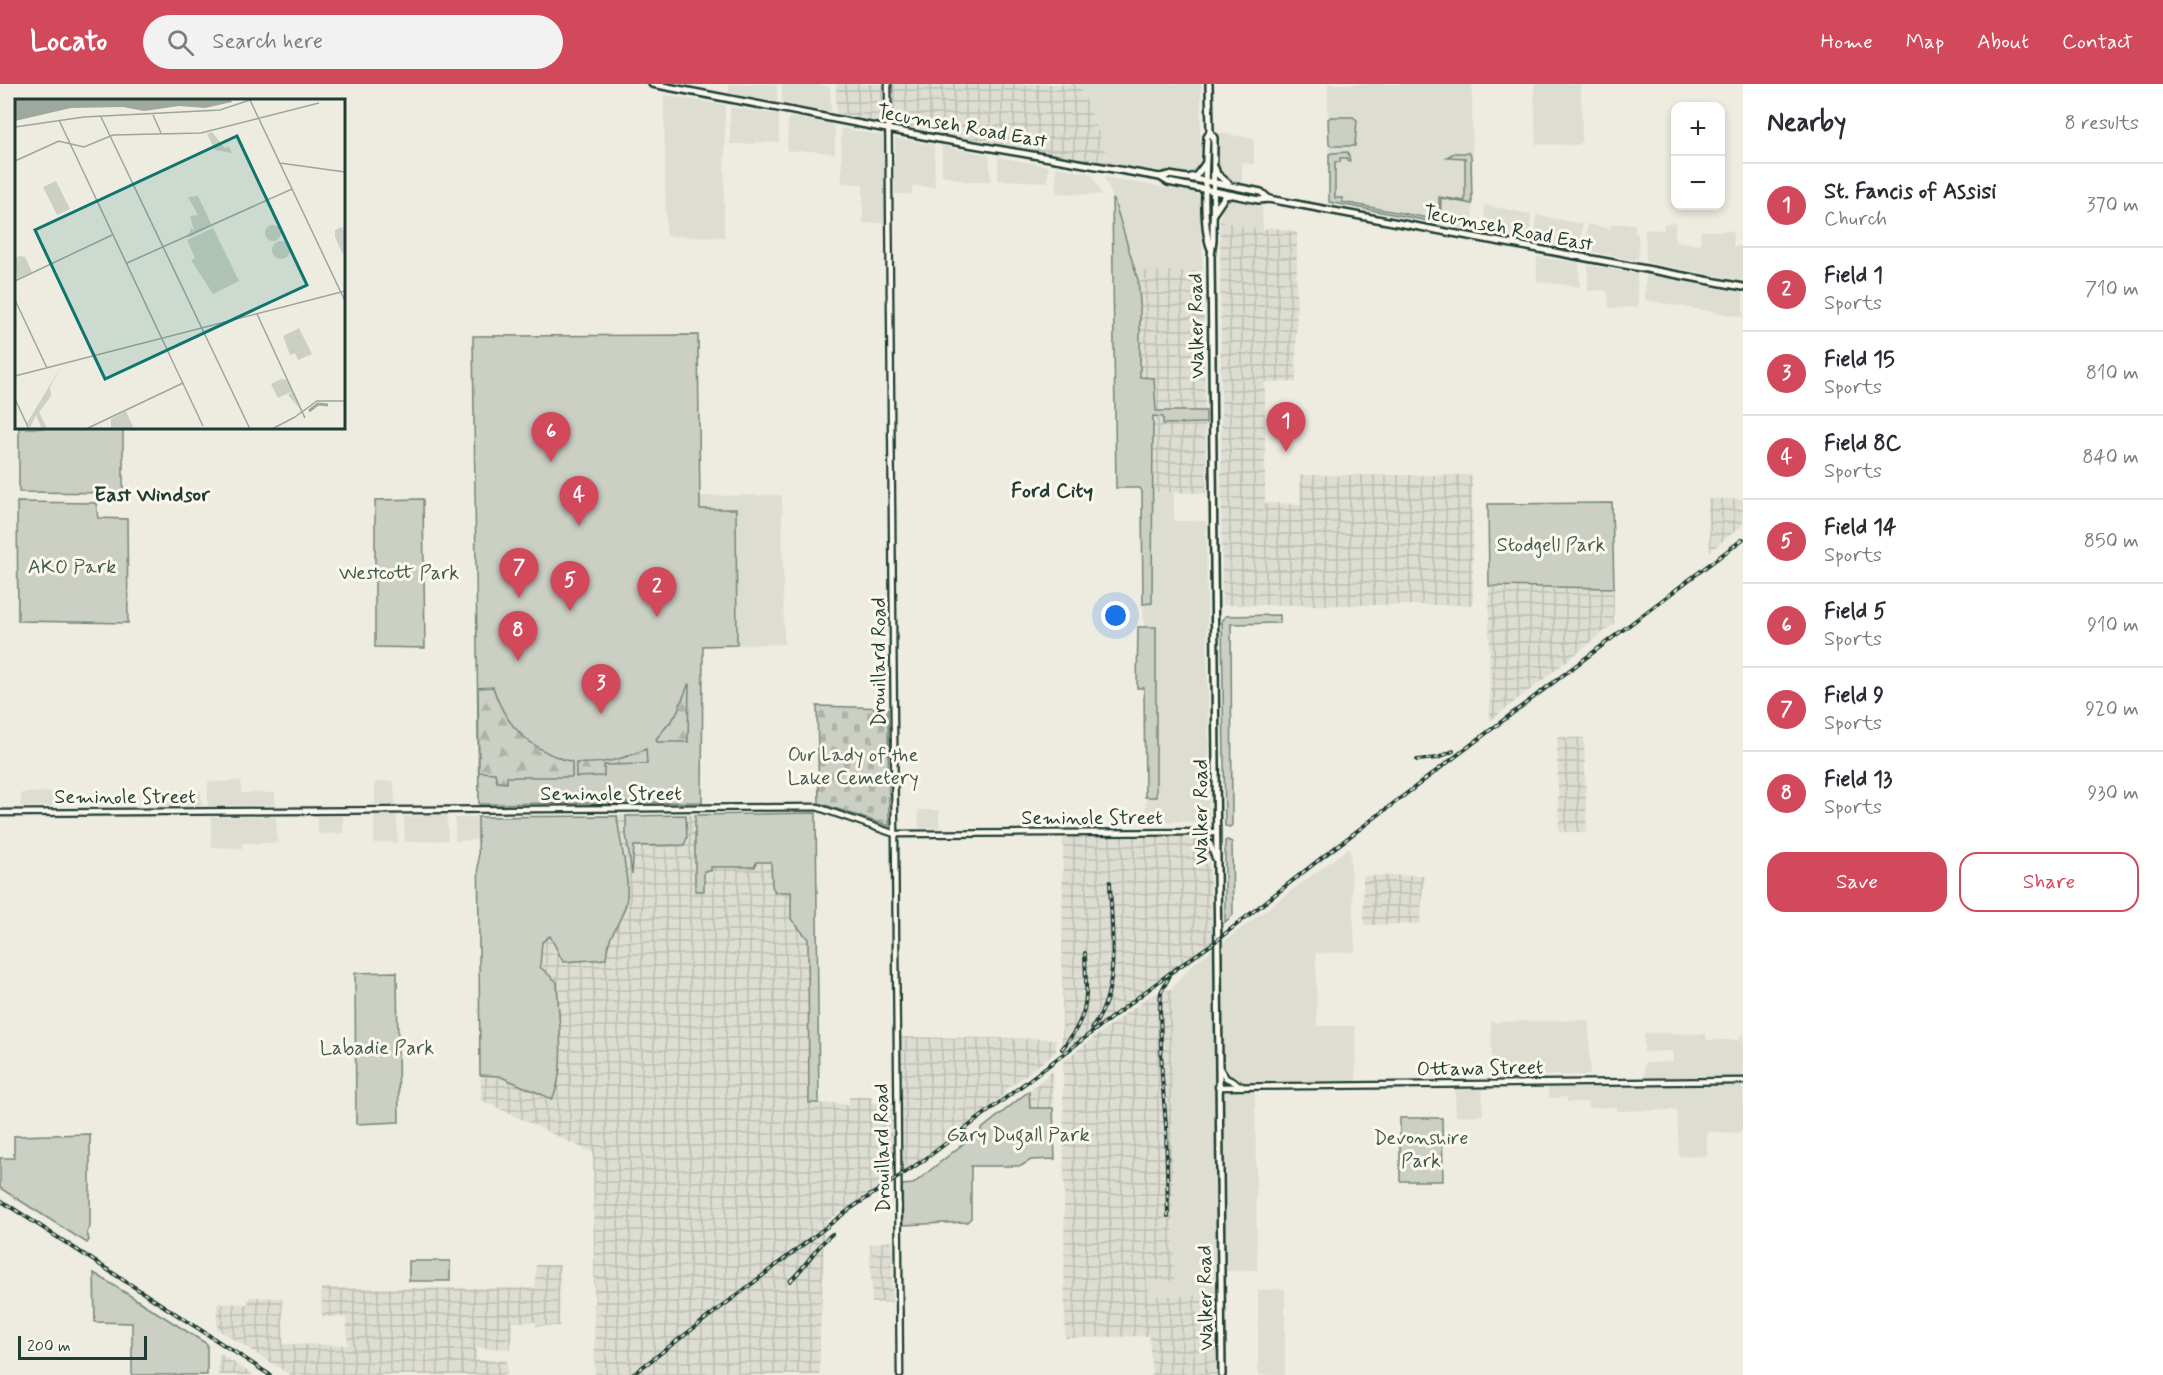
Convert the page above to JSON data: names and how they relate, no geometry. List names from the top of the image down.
{
  "streets": {
    "main road": ["Tecumseh Road East", "Walker Road"],
    "street": ["Drouillard Road", "Seminole Street", "Ottawa Street"]
  },
  "crossings": [
    ["Tecumseh Road East", "Walker Road"],
    ["Tecumseh Road East", "Drouillard Road"],
    ["Walker Road", "Seminole Street"],
    ["Walker Road", "Ottawa Street"],
    ["Drouillard Road", "Seminole Street"]
  ],
  "districts": ["Ford City", "East Windsor"],
  "parks": [
    "Stodgell Park",
    "AKO Park",
    "Westcott Park",
    "Our Lady of the Lake Cemetery",
    "Labadie Park",
    "Gary Dugall Park",
    "Devonshire Park"
  ],
  "scale_bar": "200 m",
  "page": {
    "header": "Locato",
    "search": "Search here",
    "nav": [
      "Home",
      "Map",
      "About",
      "Contact"
    ],
    "heading": ["Nearby", "8 results"],
    "map_buttons": ["+", "−"],
    "list": [
      {
        "mark": "1",
        "name": "St. Fancis of Assisi",
        "note": "Church",
        "value": "370 m"
      },
      {
        "mark": "2",
        "name": "Field 1",
        "note": "Sports",
        "value": "710 m"
      },
      {
        "mark": "3",
        "name": "Field 15",
        "note": "Sports",
        "value": "810 m"
      },
      {
        "mark": "4",
        "name": "Field 8C",
        "note": "Sports",
        "value": "840 m"
      },
      {
        "mark": "5",
        "name": "Field 14",
        "note": "Sports",
        "value": "850 m"
      },
      {
        "mark": "6",
        "name": "Field 5",
        "note": "Sports",
        "value": "910 m"
      },
      {
        "mark": "7",
        "name": "Field 9",
        "note": "Sports",
        "value": "920 m"
      },
      {
        "mark": "8",
        "name": "Field 13",
        "note": "Sports",
        "value": "930 m"
      }
    ],
    "pins": [
      "1",
      "6",
      "4",
      "7",
      "5",
      "2",
      "8",
      "3"
    ],
    "buttons": ["Save", "Share"],
    "scale": "200 m"
  }
}
